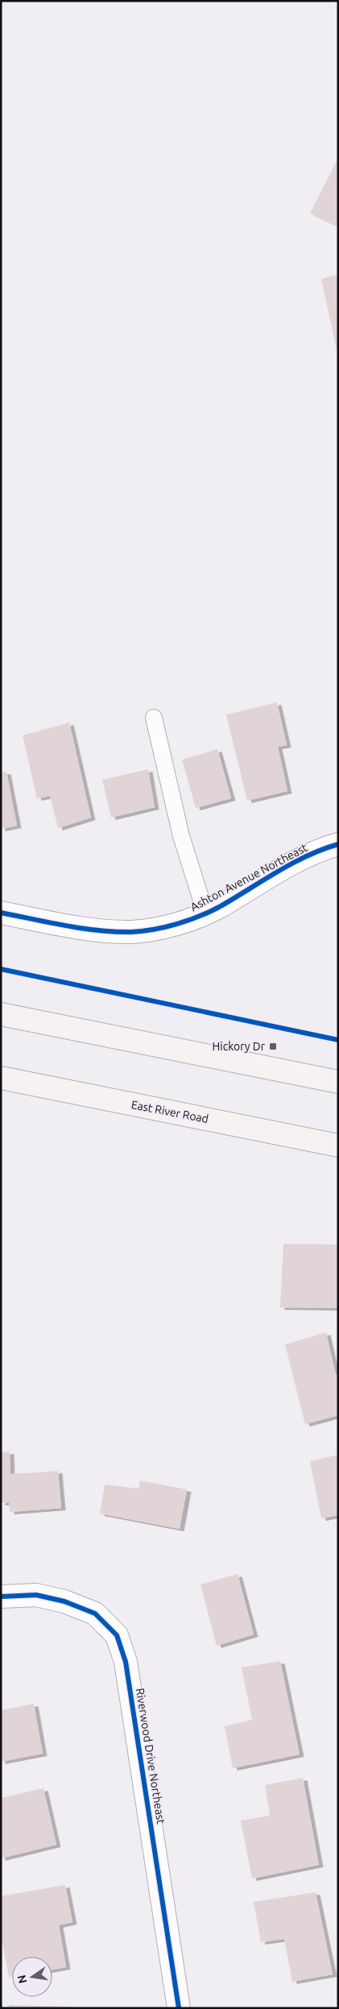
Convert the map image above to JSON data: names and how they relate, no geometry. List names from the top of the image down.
{
  "streets": {
    "main road": ["East River Road"],
    "street": ["Ashton Avenue Northeast", "Riverwood Drive Northeast"]
  },
  "places": {
    "transit": ["Hickory Dr"]
  },
  "north": "left"
}
